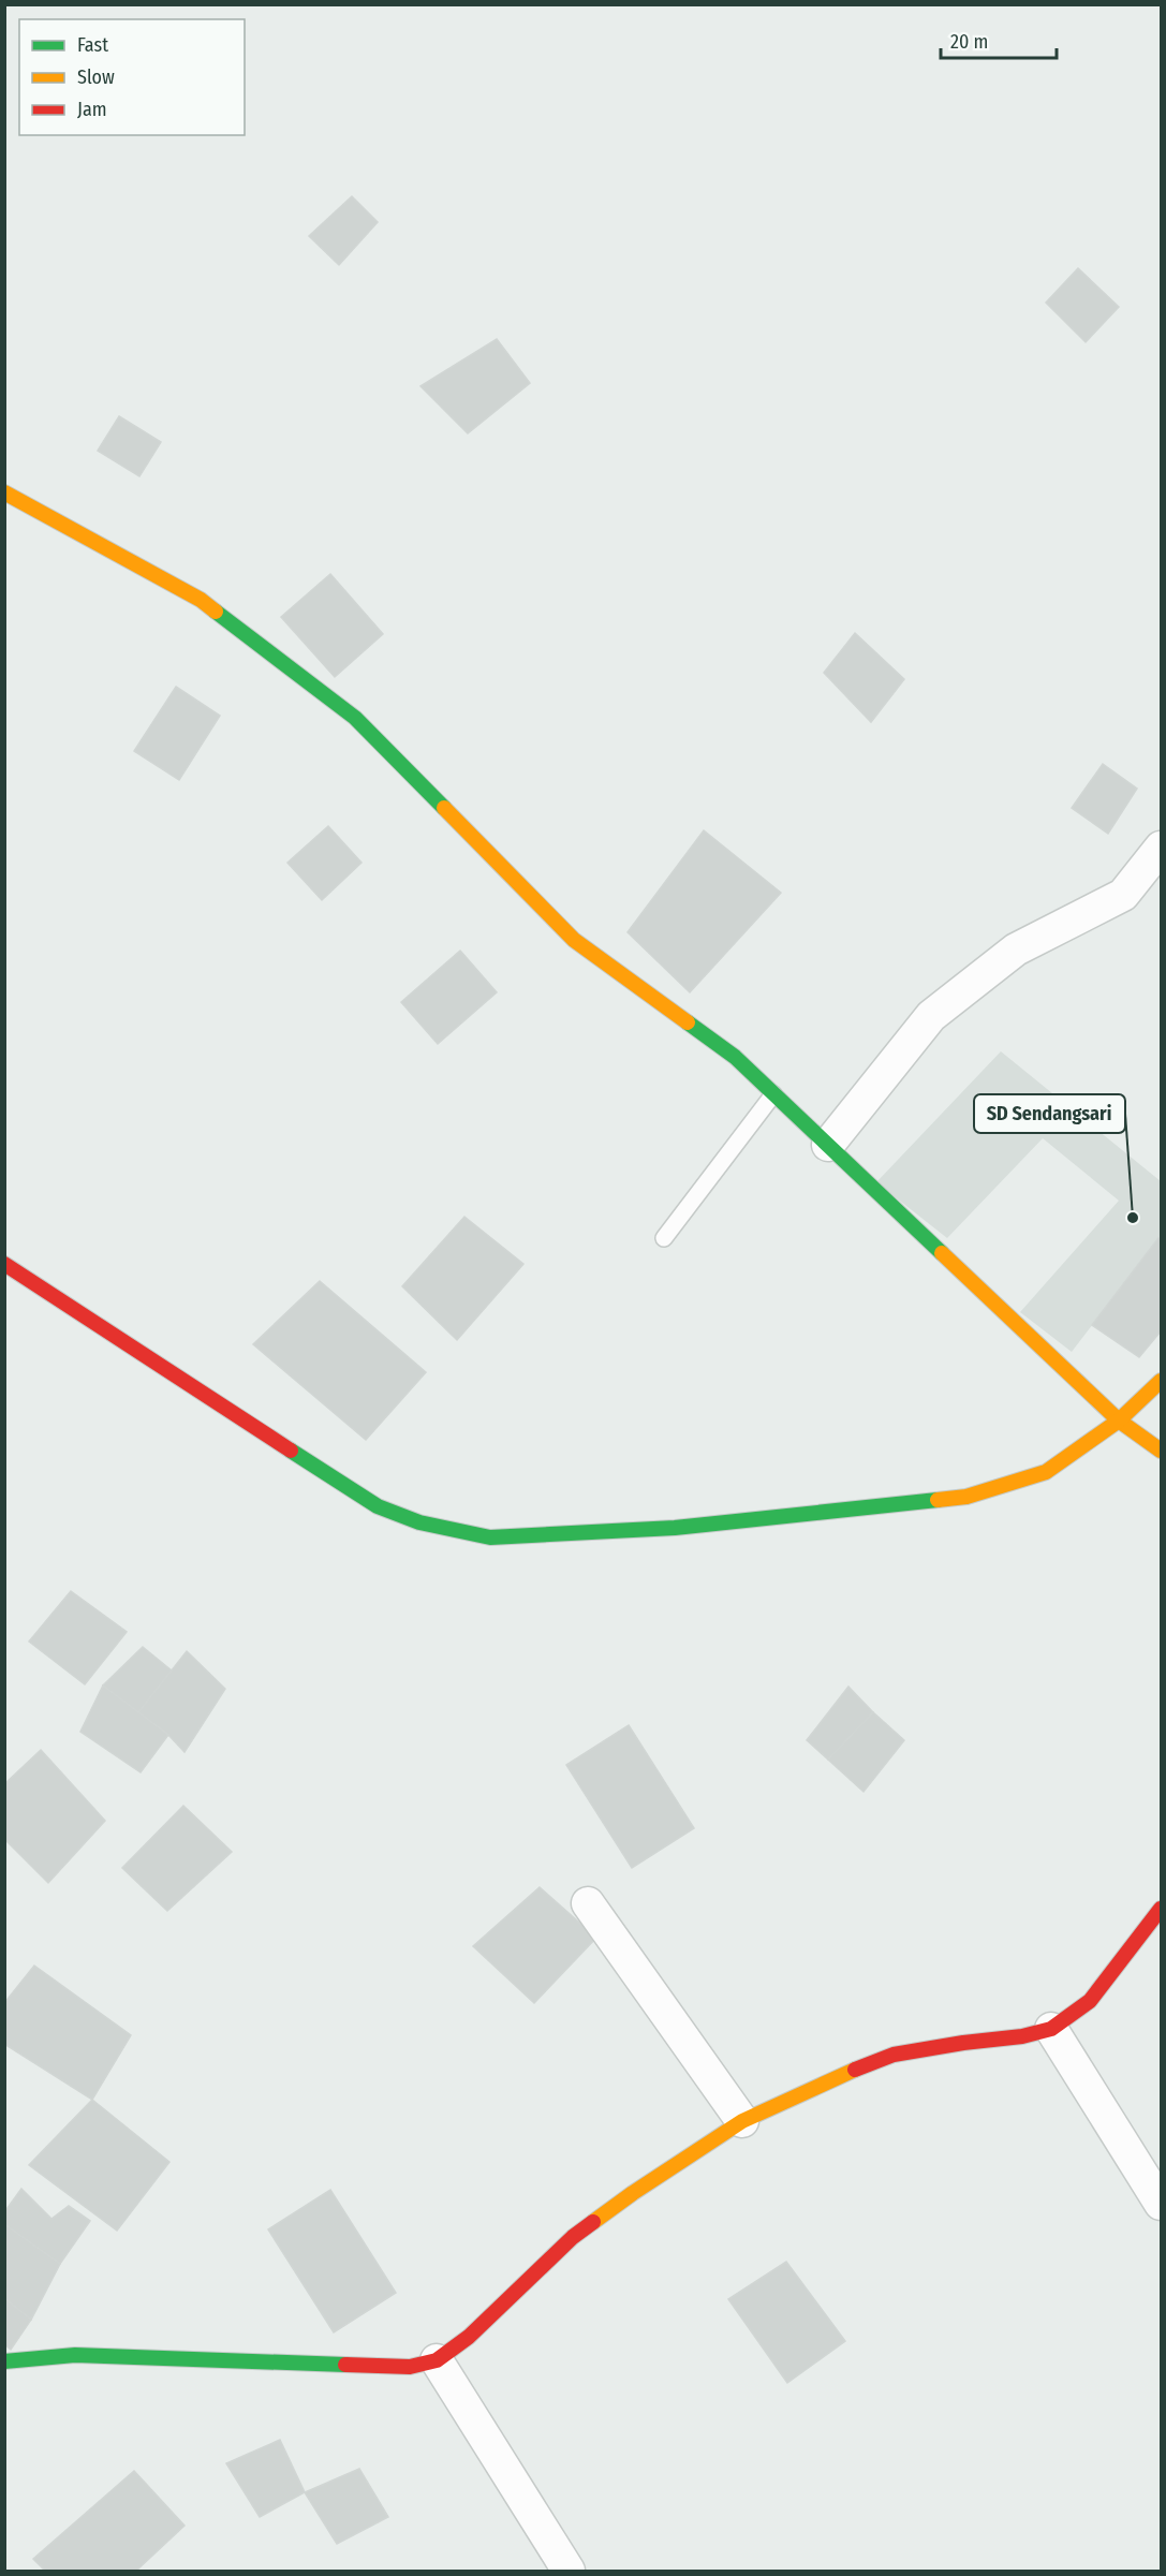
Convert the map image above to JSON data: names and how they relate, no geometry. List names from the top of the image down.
{
  "places": ["SD Sendangsari"],
  "legend": ["Fast", "Slow", "Jam"],
  "scale_bar": "20 m"
}
